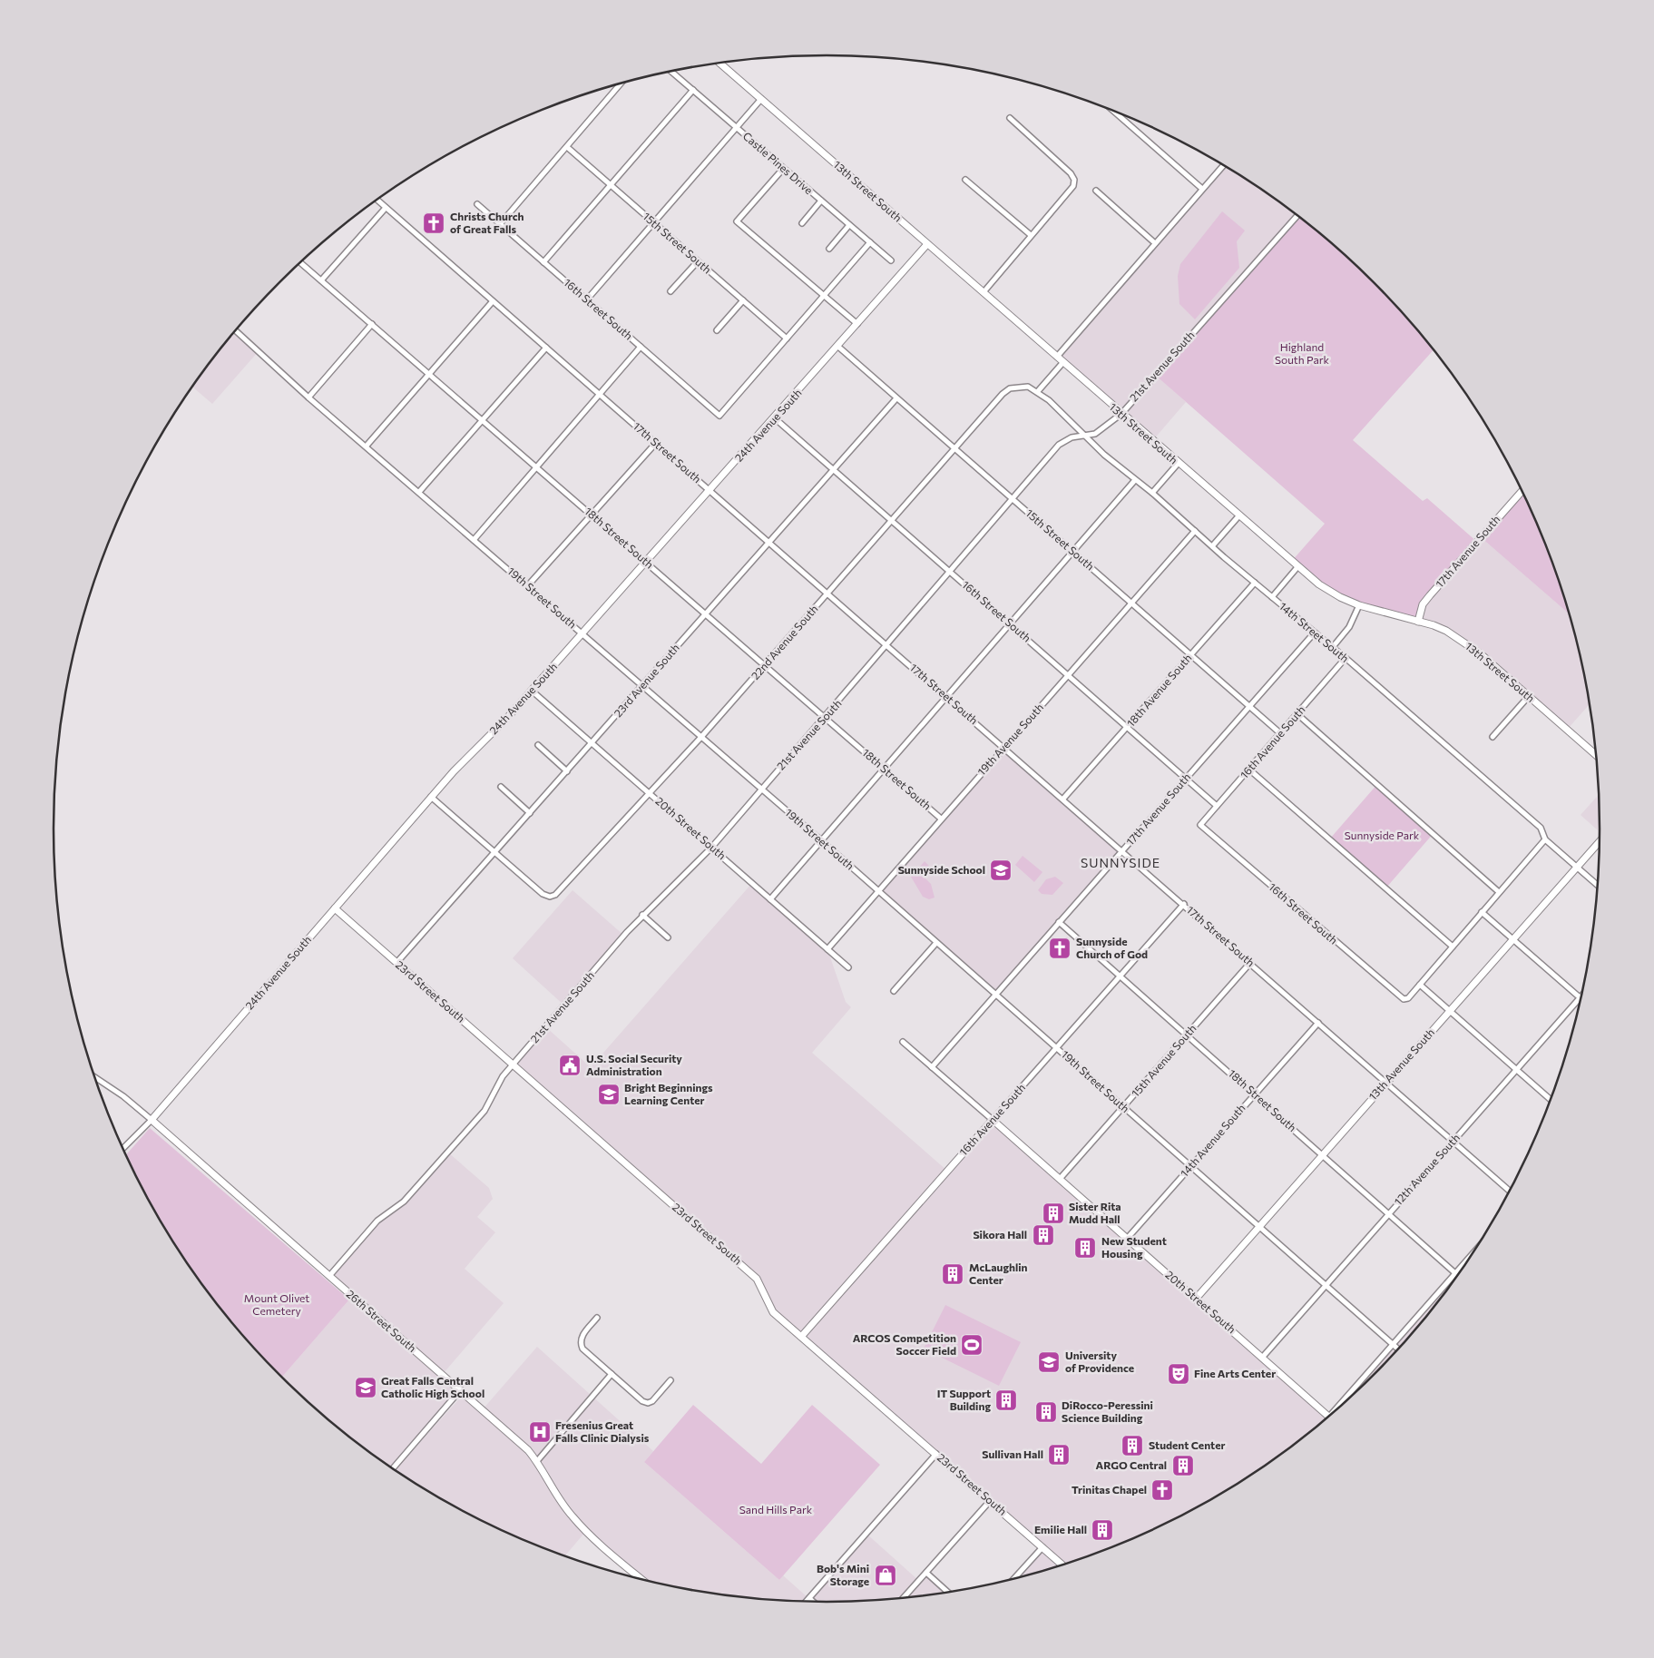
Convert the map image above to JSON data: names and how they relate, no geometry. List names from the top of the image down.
{
  "streets": {
    "street": [
      "Castle Pines Drive",
      "13th Street South",
      "15th Street South",
      "16th Street South",
      "21st Avenue South",
      "24th Avenue South",
      "17th Street South",
      "18th Street South",
      "17th Avenue South",
      "19th Street South",
      "14th Street South",
      "22nd Avenue South",
      "23rd Avenue South",
      "18th Avenue South",
      "19th Avenue South",
      "16th Avenue South",
      "20th Street South",
      "23rd Street South",
      "15th Avenue South",
      "13th Avenue South",
      "14th Avenue South",
      "12th Avenue South",
      "26th Street South"
    ]
  },
  "crossings": [
    ["13th Street South", "21st Avenue South"],
    ["13th Street South", "24th Avenue South"],
    ["13th Street South", "17th Avenue South"],
    ["15th Street South", "16th Street South"],
    ["15th Street South", "21st Avenue South"],
    ["15th Street South", "24th Avenue South"],
    ["15th Street South", "17th Avenue South"],
    ["15th Street South", "22nd Avenue South"],
    ["15th Street South", "23rd Avenue South"],
    ["15th Street South", "18th Avenue South"],
    ["15th Street South", "19th Avenue South"],
    ["15th Street South", "16th Avenue South"],
    ["16th Street South", "21st Avenue South"],
    ["16th Street South", "24th Avenue South"],
    ["16th Street South", "17th Avenue South"],
    ["16th Street South", "22nd Avenue South"],
    ["16th Street South", "23rd Avenue South"],
    ["16th Street South", "18th Avenue South"],
    ["16th Street South", "19th Avenue South"],
    ["16th Street South", "16th Avenue South"],
    ["21st Avenue South", "17th Street South"],
    ["21st Avenue South", "18th Street South"],
    ["21st Avenue South", "19th Street South"],
    ["21st Avenue South", "14th Street South"],
    ["21st Avenue South", "20th Street South"],
    ["21st Avenue South", "23rd Street South"],
    ["21st Avenue South", "26th Street South"],
    ["24th Avenue South", "17th Street South"],
    ["24th Avenue South", "18th Street South"],
    ["24th Avenue South", "19th Street South"],
    ["24th Avenue South", "20th Street South"],
    ["24th Avenue South", "23rd Street South"],
    ["24th Avenue South", "26th Street South"],
    ["17th Street South", "17th Avenue South"],
    ["17th Street South", "22nd Avenue South"],
    ["17th Street South", "23rd Avenue South"],
    ["17th Street South", "18th Avenue South"],
    ["17th Street South", "19th Avenue South"],
    ["17th Street South", "16th Avenue South"],
    ["17th Street South", "15th Avenue South"],
    ["17th Street South", "13th Avenue South"],
    ["17th Street South", "14th Avenue South"],
    ["17th Street South", "12th Avenue South"],
    ["18th Street South", "17th Avenue South"],
    ["18th Street South", "22nd Avenue South"],
    ["18th Street South", "23rd Avenue South"],
    ["18th Street South", "19th Avenue South"],
    ["18th Street South", "16th Avenue South"],
    ["18th Street South", "15th Avenue South"],
    ["18th Street South", "13th Avenue South"],
    ["18th Street South", "14th Avenue South"],
    ["18th Street South", "12th Avenue South"],
    ["17th Avenue South", "19th Street South"],
    ["17th Avenue South", "14th Street South"],
    ["17th Avenue South", "20th Street South"],
    ["19th Street South", "22nd Avenue South"],
    ["19th Street South", "23rd Avenue South"],
    ["19th Street South", "19th Avenue South"],
    ["19th Street South", "16th Avenue South"],
    ["19th Street South", "15th Avenue South"],
    ["19th Street South", "13th Avenue South"],
    ["19th Street South", "14th Avenue South"],
    ["19th Street South", "12th Avenue South"],
    ["14th Street South", "22nd Avenue South"],
    ["14th Street South", "18th Avenue South"],
    ["14th Street South", "19th Avenue South"],
    ["14th Street South", "16th Avenue South"],
    ["14th Street South", "13th Avenue South"],
    ["22nd Avenue South", "23rd Avenue South"],
    ["22nd Avenue South", "20th Street South"],
    ["23rd Avenue South", "20th Street South"],
    ["23rd Avenue South", "23rd Street South"],
    ["19th Avenue South", "20th Street South"],
    ["16th Avenue South", "20th Street South"],
    ["16th Avenue South", "23rd Street South"],
    ["20th Street South", "15th Avenue South"],
    ["20th Street South", "13th Avenue South"],
    ["20th Street South", "14th Avenue South"],
    ["20th Street South", "12th Avenue South"]
  ],
  "districts": ["SUNNYSIDE"],
  "parks": [
    "Highland South Park",
    "Sunnyside Park",
    "Mount Olivet Cemetery",
    "Sand Hills Park"
  ],
  "places": {
    "church": ["Christs Church of Great Falls", "Sunnyside Church of God", "Trinitas Chapel"],
    "school or university": [
      "Sunnyside School",
      "Bright Beginnings Learning Center",
      "University of Providence",
      "Great Falls Central Catholic High School"
    ],
    "public building": ["U.S. Social Security Administration"],
    "building": [
      "Sister Rita Mudd Hall",
      "Sikora Hall",
      "New Student Housing",
      "McLaughlin Center",
      "IT Support Building",
      "DiRocco-Peressini Science Building",
      "Student Center",
      "Sullivan Hall",
      "ARGO Central",
      "Emilie Hall"
    ],
    "sports": ["ARCOS Competition Soccer Field"],
    "theatre": ["Fine Arts Center"],
    "hospital": ["Fresenius Great Falls Clinic Dialysis"],
    "shop": ["Bob's Mini Storage"]
  }
}
